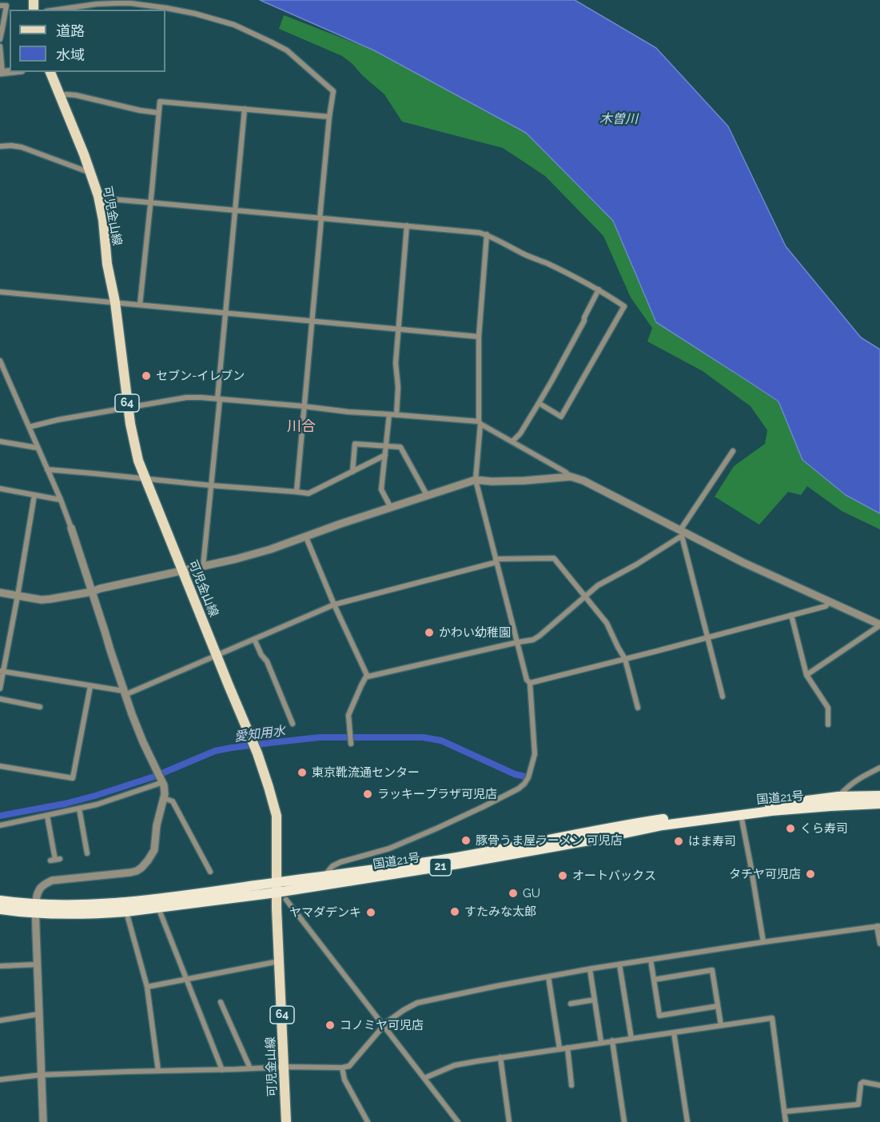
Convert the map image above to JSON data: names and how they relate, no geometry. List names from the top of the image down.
{
  "streets": {
    "highway": ["国道21号", "21"],
    "main road": ["可児金山線", "64"]
  },
  "crossings": [
    ["可児金山線", "国道21号"]
  ],
  "districts": ["川合"],
  "water": ["木曽川", "愛知用水"],
  "places": [
    "セブン-イレブン",
    "かわい幼稚園",
    "東京靴流通センター",
    "ラッキープラザ可児店",
    "くら寿司",
    "豚骨うま屋ラーメン 可児店",
    "はま寿司",
    "タチヤ可児店",
    "オートバックス",
    "GU",
    "すたみな太郎",
    "ヤマダデンキ",
    "コノミヤ可児店"
  ],
  "legend": ["道路", "水域"]
}
